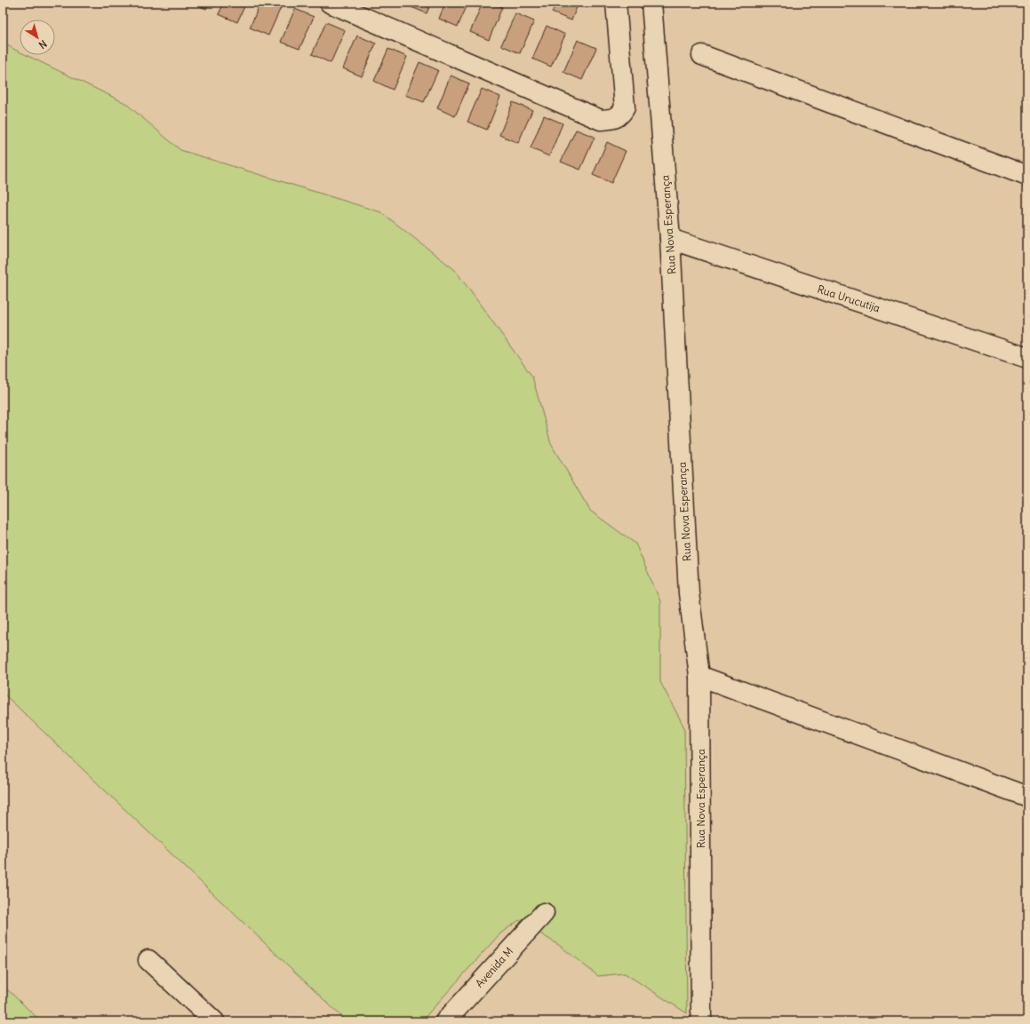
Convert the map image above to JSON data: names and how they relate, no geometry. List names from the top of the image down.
{
  "streets": {
    "street": ["Rua Nova Esperança", "Rua Urucutija", "Avenida M"]
  },
  "crossings": [
    ["Rua Nova Esperança", "Rua Urucutija"]
  ],
  "north": "bottom right"
}
